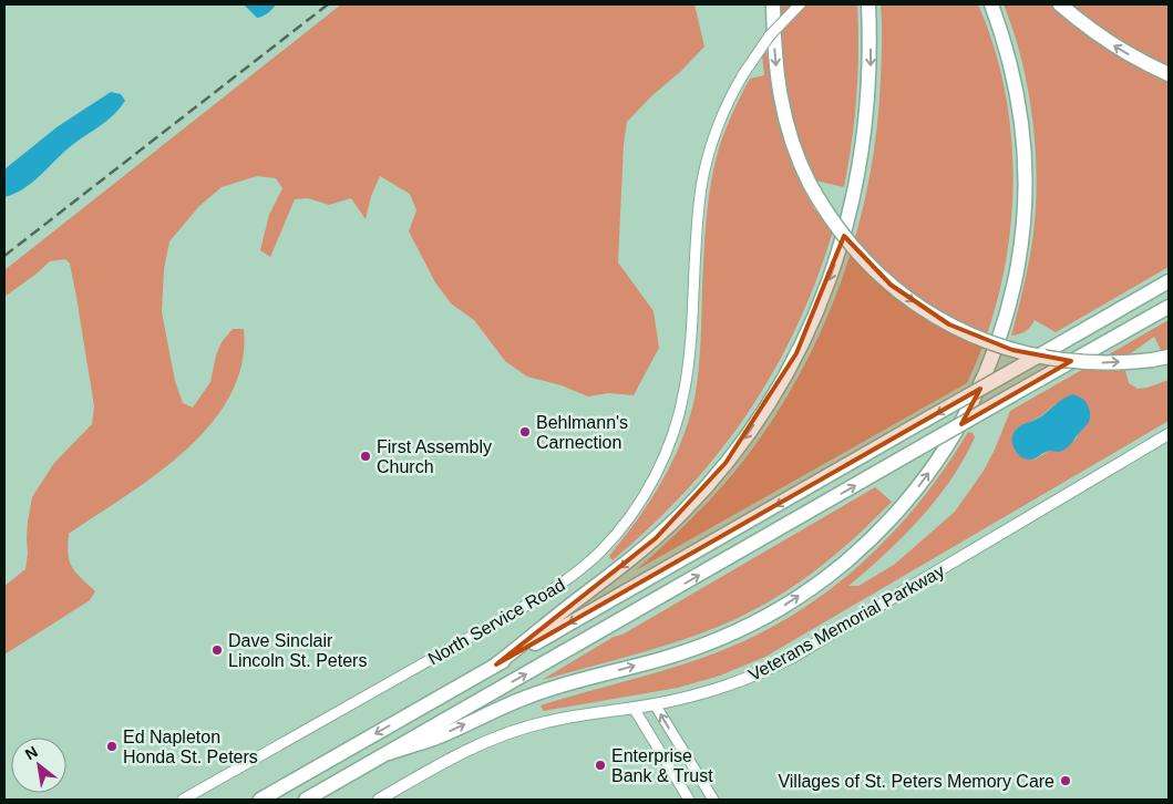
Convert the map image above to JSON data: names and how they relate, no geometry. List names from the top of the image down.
{
  "streets": {
    "main road": ["Veterans Memorial Parkway"],
    "street": ["North Service Road"]
  },
  "places": [
    "Behlmann's Carnection",
    "First Assembly Church",
    "Dave Sinclair Lincoln St. Peters",
    "Ed Napleton Honda St. Peters",
    "Enterprise Bank & Trust",
    "Villages of St. Peters Memory Care"
  ],
  "north": "top left"
}
